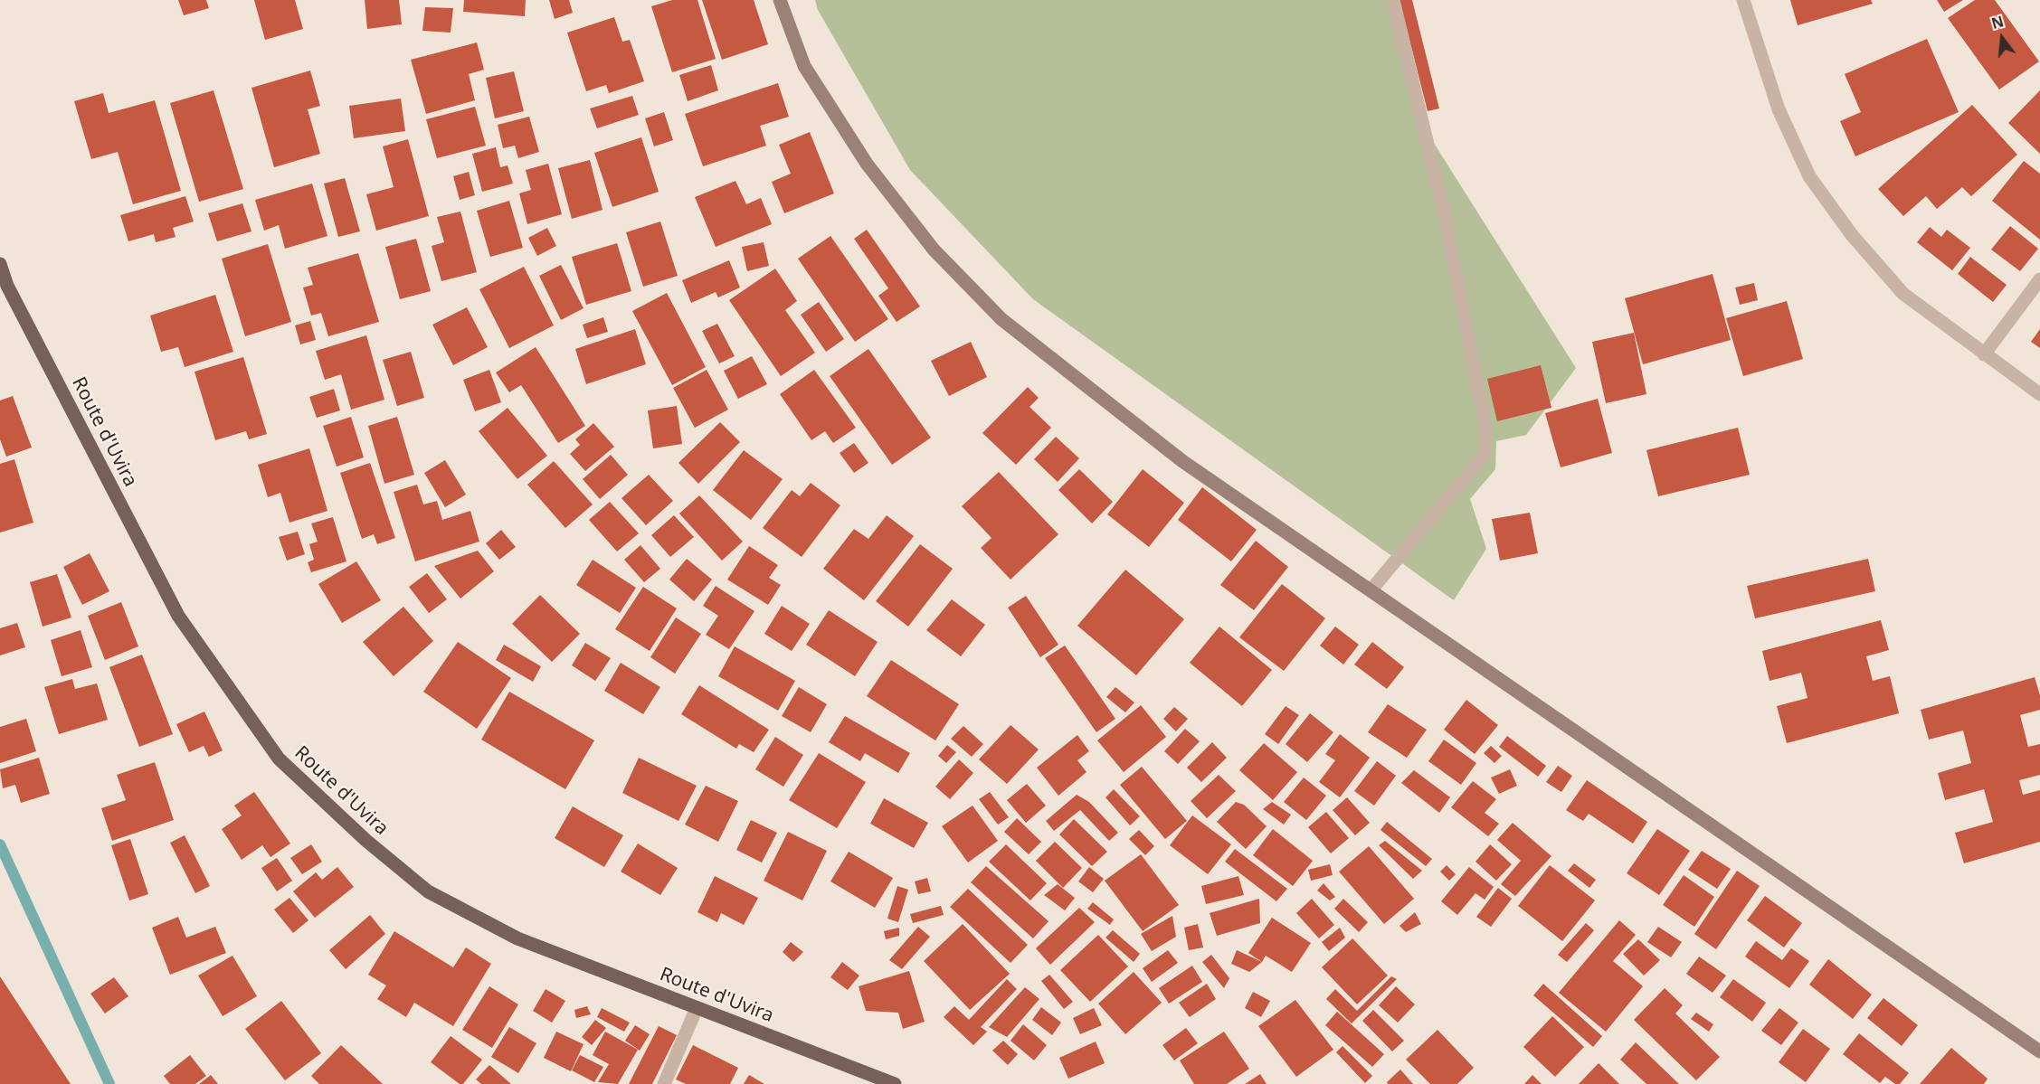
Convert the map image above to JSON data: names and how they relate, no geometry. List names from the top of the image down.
{
  "streets": {
    "main road": ["Route d'Uvira"]
  },
  "north": "top"
}
